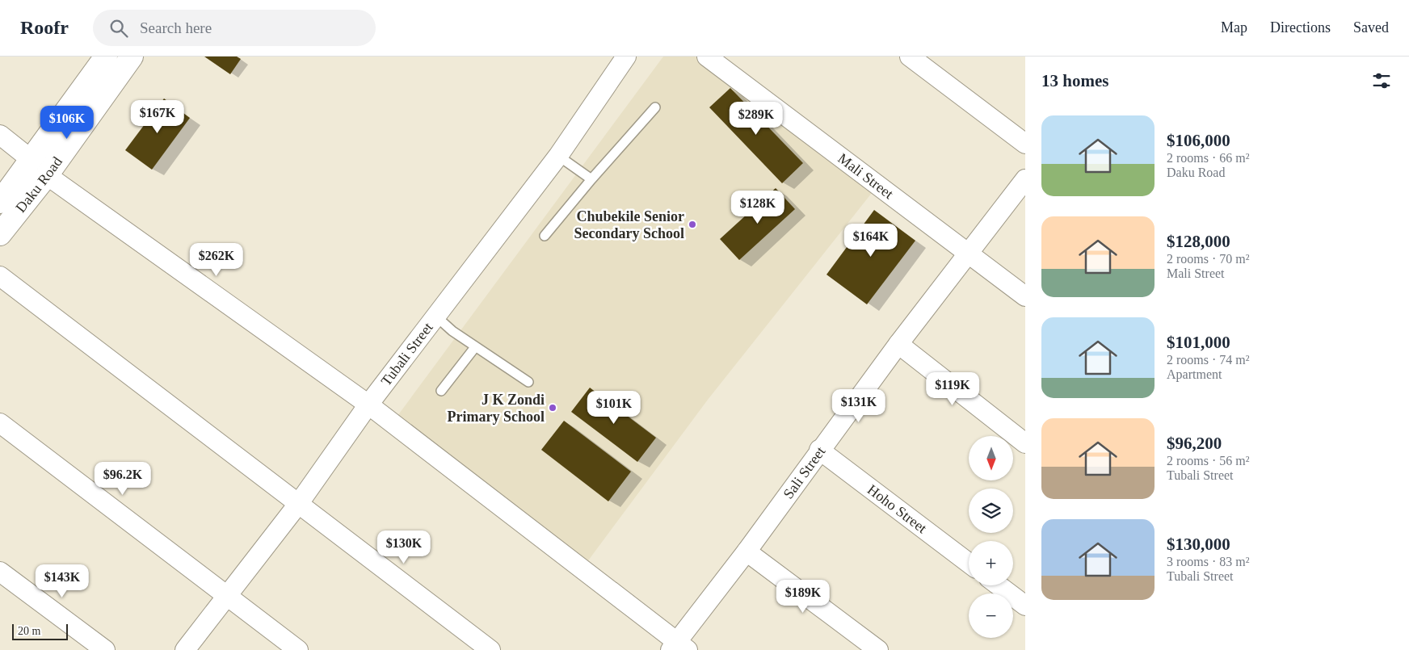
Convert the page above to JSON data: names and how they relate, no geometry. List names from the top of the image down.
{
  "streets": {
    "street": [
      "Mali Street",
      "Daku Road",
      "Tubali Street",
      "Sali Street",
      "Hoho Street"
    ]
  },
  "crossings": [
    ["Mali Street", "Sali Street"],
    ["Sali Street", "Hoho Street"]
  ],
  "places": ["Chubekile Senior Secondary School", "J K Zondi Primary School"],
  "scale_bar": "20 m",
  "north": "bottom",
  "page": {
    "header": "Roofr",
    "search": "Search here",
    "nav": ["Map", "Directions", "Saved"],
    "heading": "13 homes",
    "price": [
      "$167K",
      "$289K",
      "$106K",
      "$128K",
      "$164K",
      "$262K",
      "$119K",
      "$131K",
      "$101K",
      "$96.2K",
      "$130K",
      "$143K",
      "$189K"
    ],
    "list": [
      {
        "name": "$106,000",
        "note": "2 rooms · 66 m² · Daku Road"
      },
      {
        "name": "$128,000",
        "note": "2 rooms · 70 m² · Mali Street"
      },
      {
        "name": "$101,000",
        "note": "2 rooms · 74 m² · Apartment"
      },
      {
        "name": "$96,200",
        "note": "2 rooms · 56 m² · Tubali Street"
      },
      {
        "name": "$130,000",
        "note": "3 rooms · 83 m² · Tubali Street"
      }
    ],
    "map_buttons": ["+", "−"],
    "scale": "20 m"
  }
}
